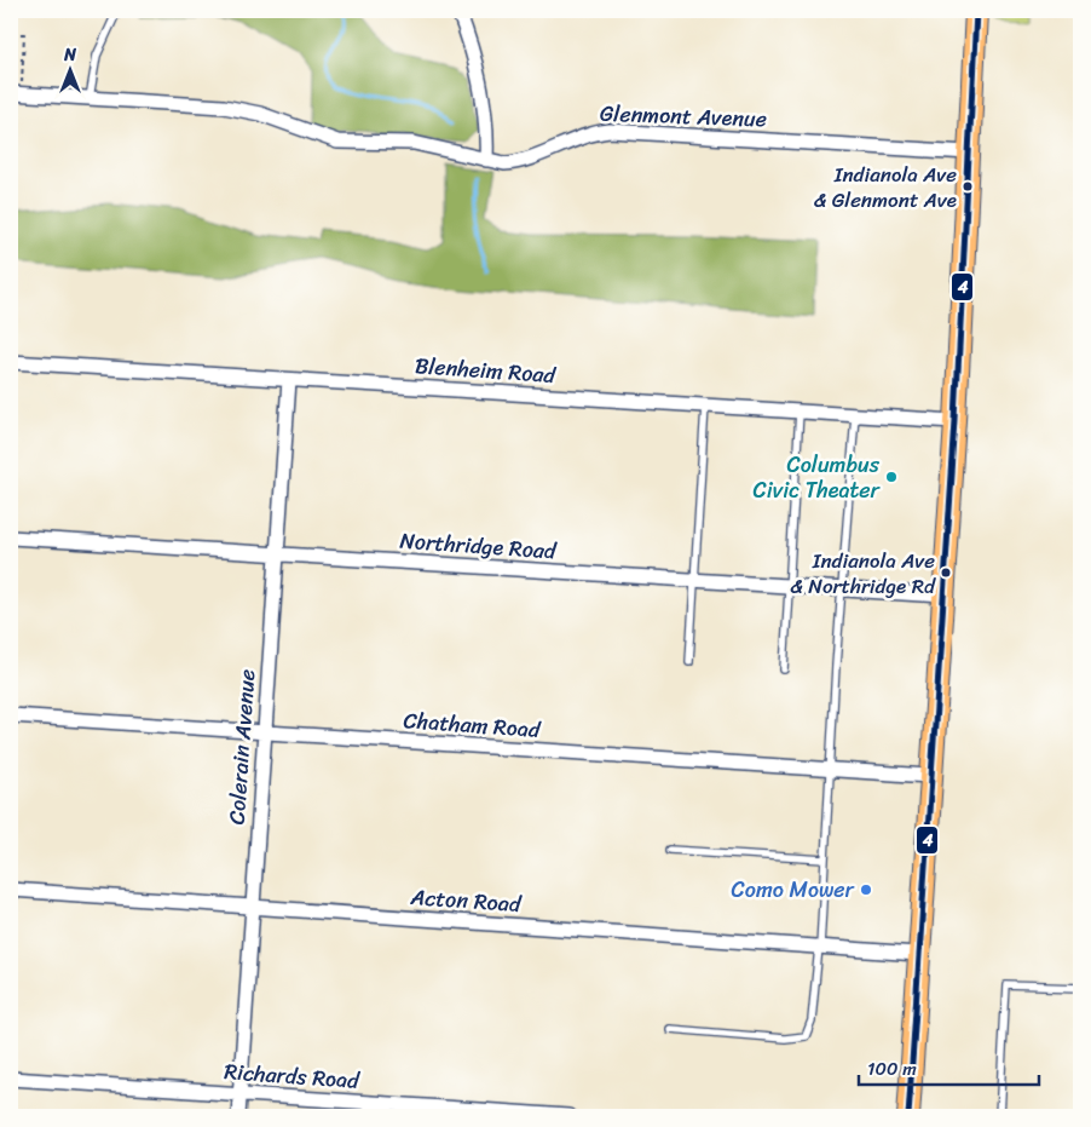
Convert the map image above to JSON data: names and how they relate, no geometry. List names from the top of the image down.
{
  "streets": {
    "street": [
      "Glenmont Avenue",
      "Blenheim Road",
      "Northridge Road",
      "Chatham Road",
      "Colerain Avenue",
      "Acton Road",
      "Richards Road"
    ]
  },
  "crossings": [
    ["Blenheim Road", "Colerain Avenue"],
    ["Northridge Road", "Colerain Avenue"],
    ["Chatham Road", "Colerain Avenue"],
    ["Colerain Avenue", "Acton Road"],
    ["Colerain Avenue", "Richards Road"]
  ],
  "places": [
    "Indianola Ave & Glenmont Ave",
    "Columbus Civic Theater",
    "Indianola Ave & Northridge Rd",
    "Como Mower"
  ],
  "lines": ["transit line 4"],
  "scale_bar": "100 m",
  "north": "top"
}
